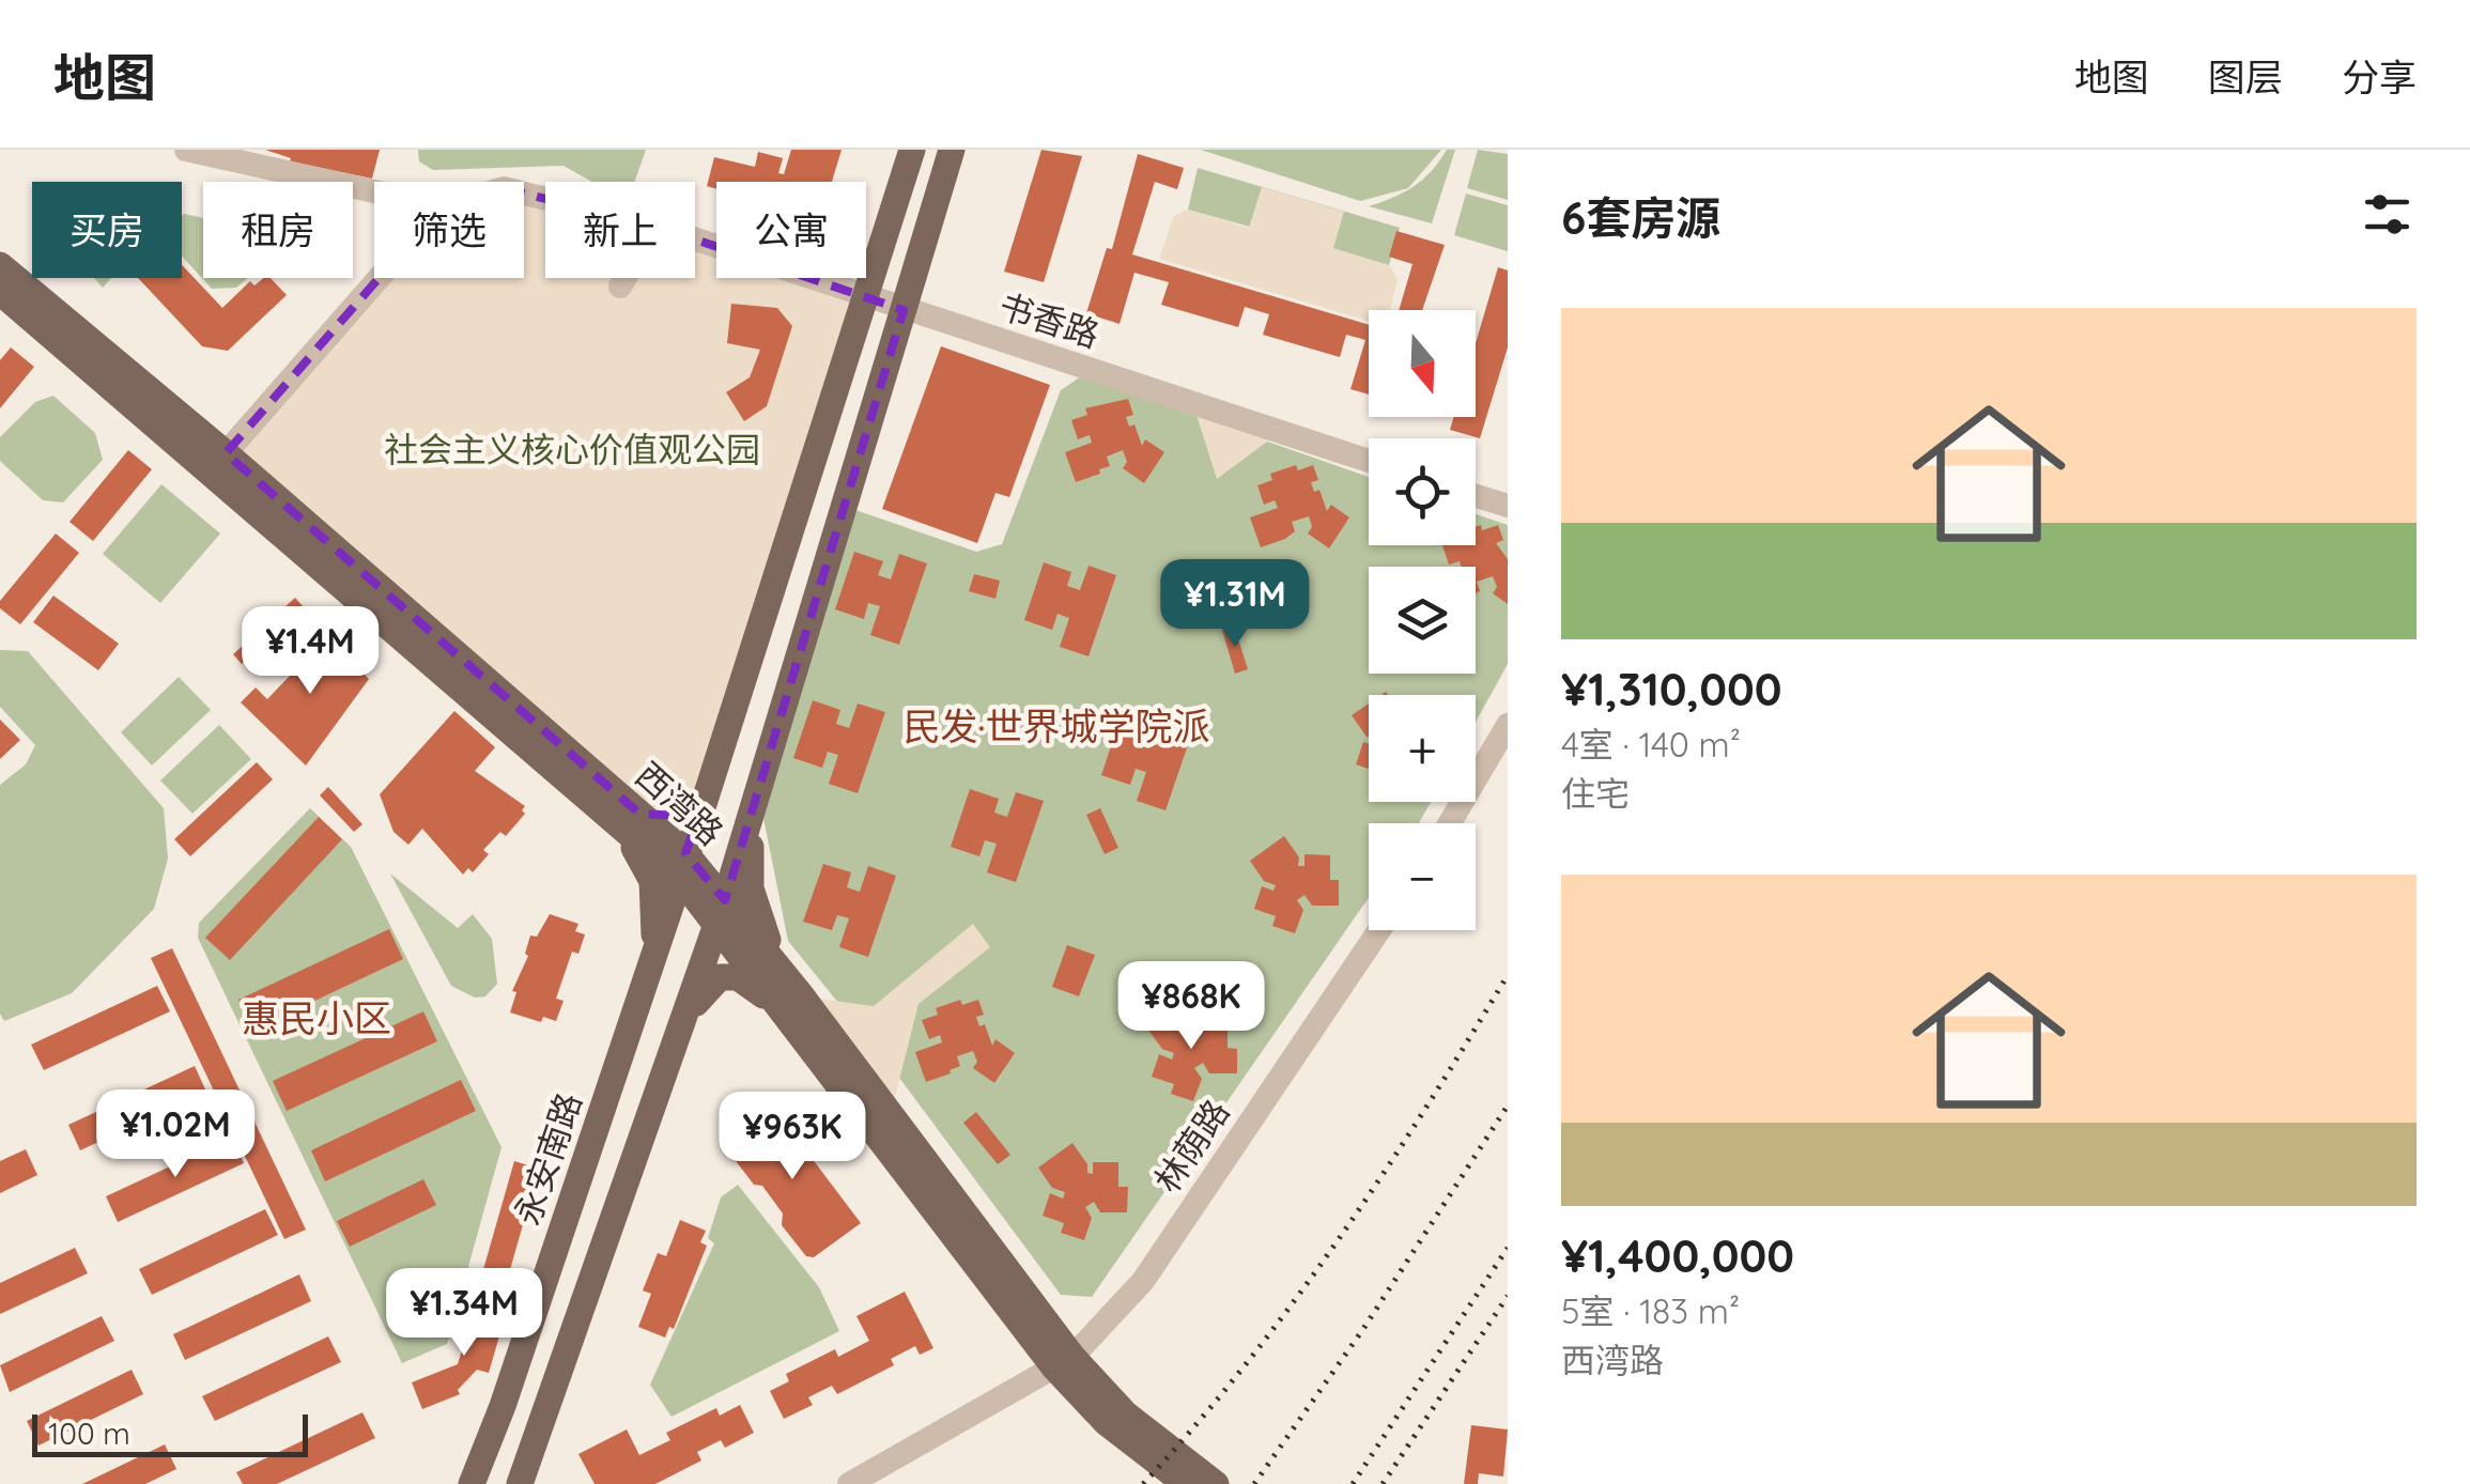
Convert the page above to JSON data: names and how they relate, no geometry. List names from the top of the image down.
{
  "streets": {
    "main road": ["西湾路", "永安南路"],
    "street": ["书香路", "林荫路"]
  },
  "crossings": [
    ["书香路", "永安南路"],
    ["西湾路", "林荫路"],
    ["西湾路", "永安南路"]
  ],
  "districts": ["民发·世界城学院派", "惠民小区"],
  "parks": ["社会主义核心价值观公园"],
  "scale_bar": "100 m",
  "north": "bottom",
  "page": {
    "header": "地图",
    "nav": ["地图", "图层", "分享"],
    "heading": "6套房源",
    "chip": [
      "买房",
      "租房",
      "筛选",
      "新上",
      "公寓"
    ],
    "list": [
      {
        "name": "¥1,310,000",
        "note": "4室 · 140 m² · 住宅"
      },
      {
        "name": "¥1,400,000",
        "note": "5室 · 183 m² · 西湾路"
      }
    ],
    "map_buttons": ["+", "−"],
    "price": [
      "¥1.31M",
      "¥1.4M",
      "¥868K",
      "¥1.02M",
      "¥963K",
      "¥1.34M"
    ],
    "scale": "100 m"
  }
}
